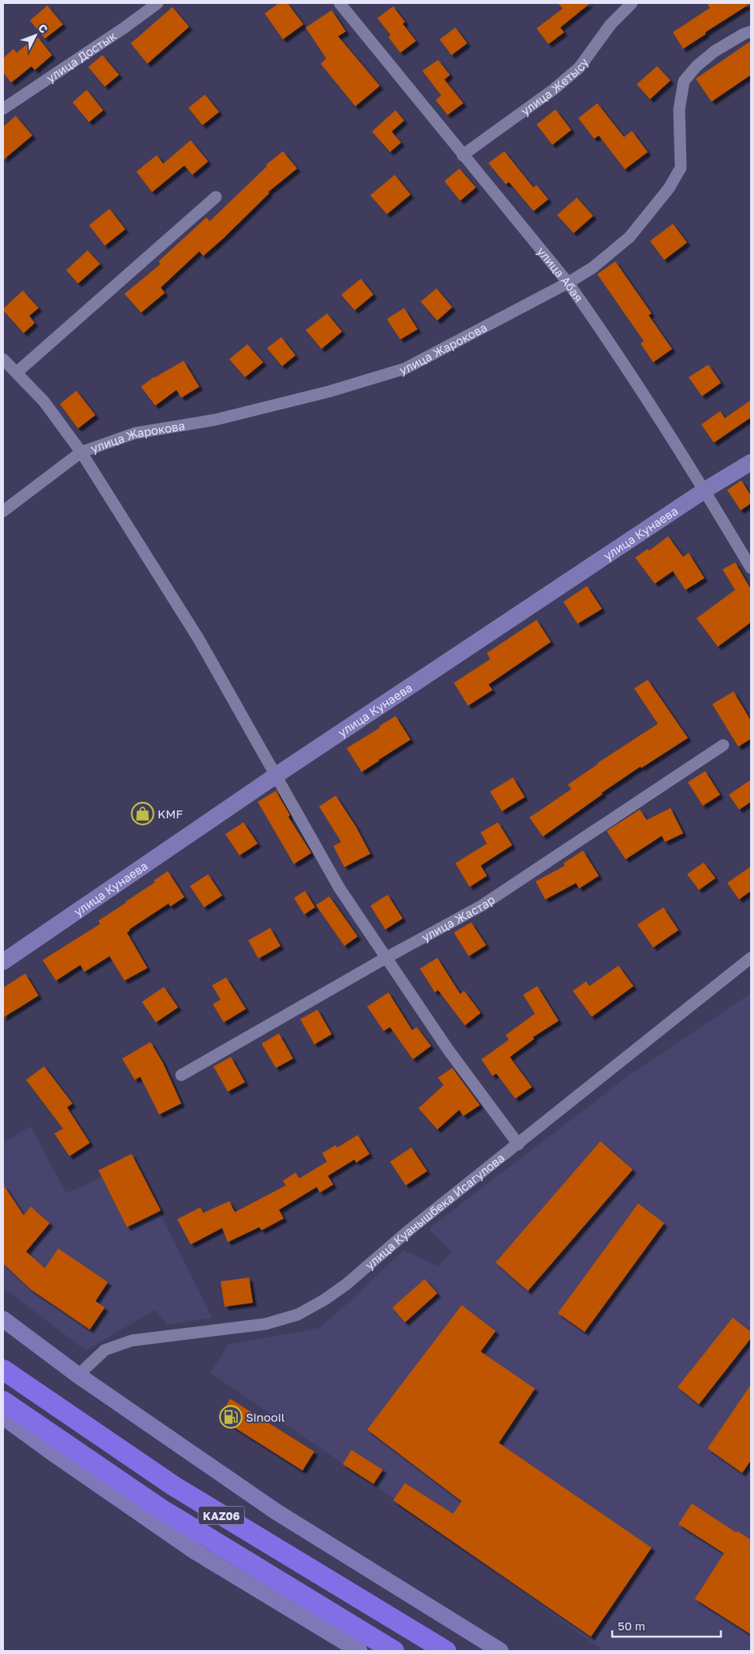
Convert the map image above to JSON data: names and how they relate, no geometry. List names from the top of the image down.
{
  "streets": {
    "highway": ["KАZ06"],
    "main road": ["улица Кунаева"],
    "street": [
      "улица Достык",
      "улица Жетысу",
      "улица Абая",
      "улица Жарокова",
      "улица Жастар",
      "улица Куанышбека Исагулова"
    ]
  },
  "crossings": [
    ["улица Жетысу", "улица Абая"],
    ["улица Абая", "улица Жарокова"],
    ["улица Абая", "улица Кунаева"]
  ],
  "places": {
    "shop": ["KMF"],
    "fuel station": ["Sinooil"]
  },
  "scale_bar": "50 m",
  "north": "top right"
}
